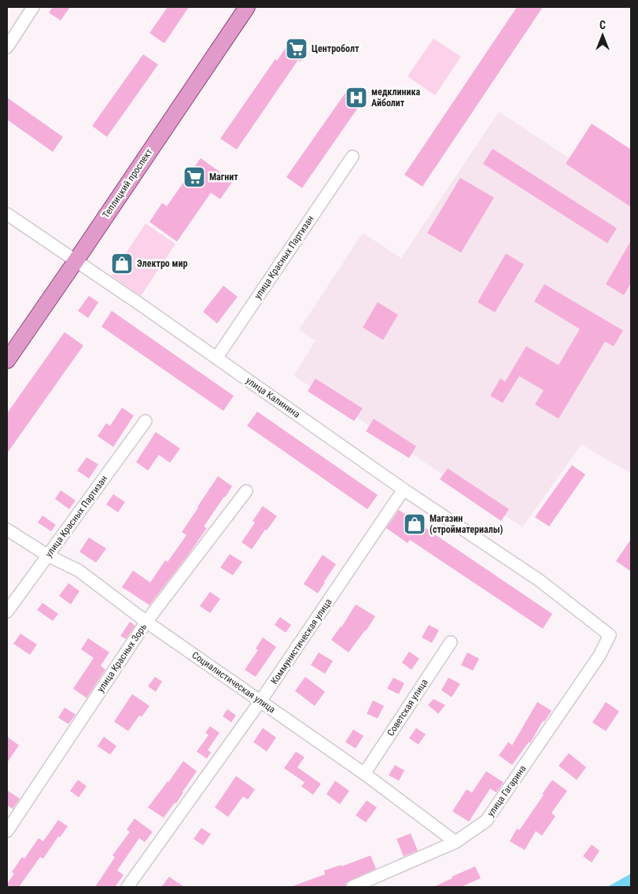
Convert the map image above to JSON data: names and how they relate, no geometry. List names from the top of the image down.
{
  "streets": {
    "main road": ["Теплицкий проспект"],
    "street": [
      "улица Красных Партизан",
      "улица Калинина",
      "Коммунистическая улица",
      "улица Красных Зорь",
      "Социалистическая улица",
      "Советская улица",
      "улица Гагарина"
    ]
  },
  "crossings": [
    ["Теплицкий проспект", "улица Калинина"],
    ["улица Красных Партизан", "улица Калинина"],
    ["улица Красных Партизан", "Социалистическая улица"],
    ["улица Калинина", "Коммунистическая улица"],
    ["улица Калинина", "улица Гагарина"],
    ["Коммунистическая улица", "Социалистическая улица"],
    ["улица Красных Зорь", "Социалистическая улица"],
    ["Социалистическая улица", "Советская улица"],
    ["Социалистическая улица", "улица Гагарина"]
  ],
  "places": {
    "supermarket": ["Центроболт", "Магнит"],
    "hospital": ["медклиника Айболит"],
    "shop": ["Электро мир", "Магазин (стройматериалы)"]
  },
  "north": "top"
}
